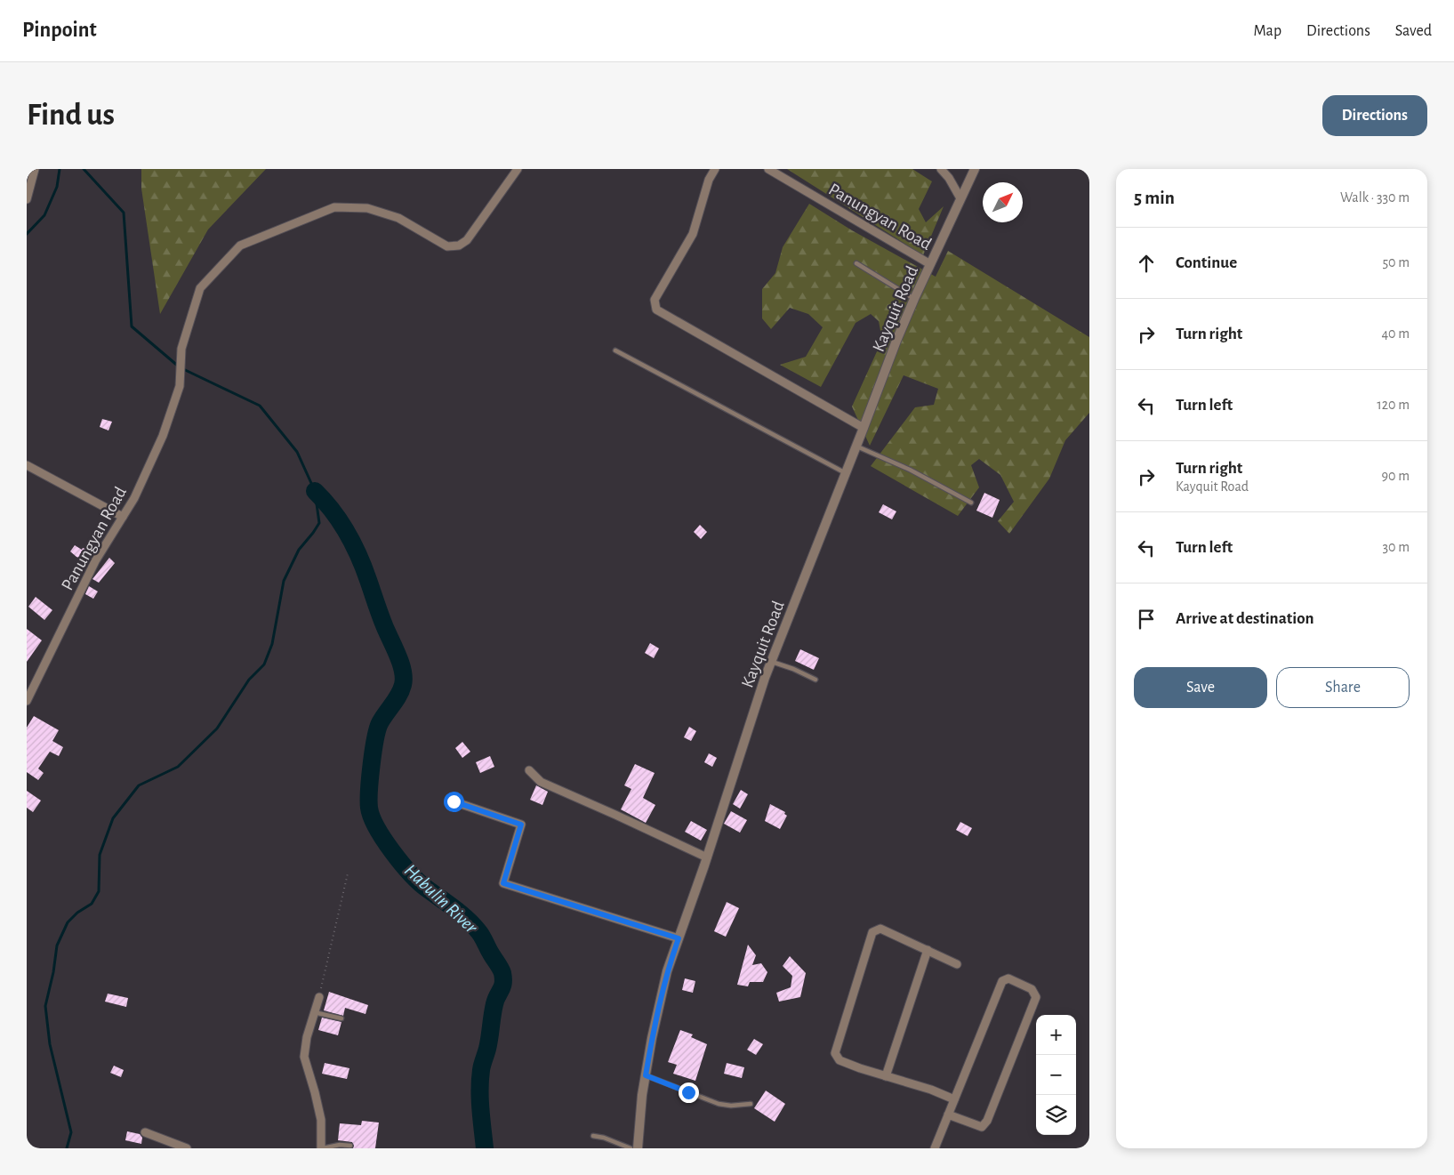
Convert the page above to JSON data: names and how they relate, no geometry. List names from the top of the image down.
{
  "streets": {
    "street": ["Panungyan Road", "Kayquit Road"]
  },
  "crossings": [
    ["Panungyan Road", "Kayquit Road"]
  ],
  "water": ["Habulin River"],
  "north": "top right",
  "page": {
    "header": "Pinpoint",
    "nav": ["Map", "Directions", "Saved"],
    "buttons": [
      "Directions",
      ["Save", "Share"]
    ],
    "title": "Find us",
    "heading": ["5 min", "Walk · 330 m"],
    "list": [
      ["Continue", "50 m"],
      ["Turn right", "40 m"],
      ["Turn left", "120 m"],
      ["Turn right", "Kayquit Road", "90 m"],
      ["Turn left", "30 m"],
      "Arrive at destination"
    ],
    "map_buttons": ["+", "−"]
  }
}
